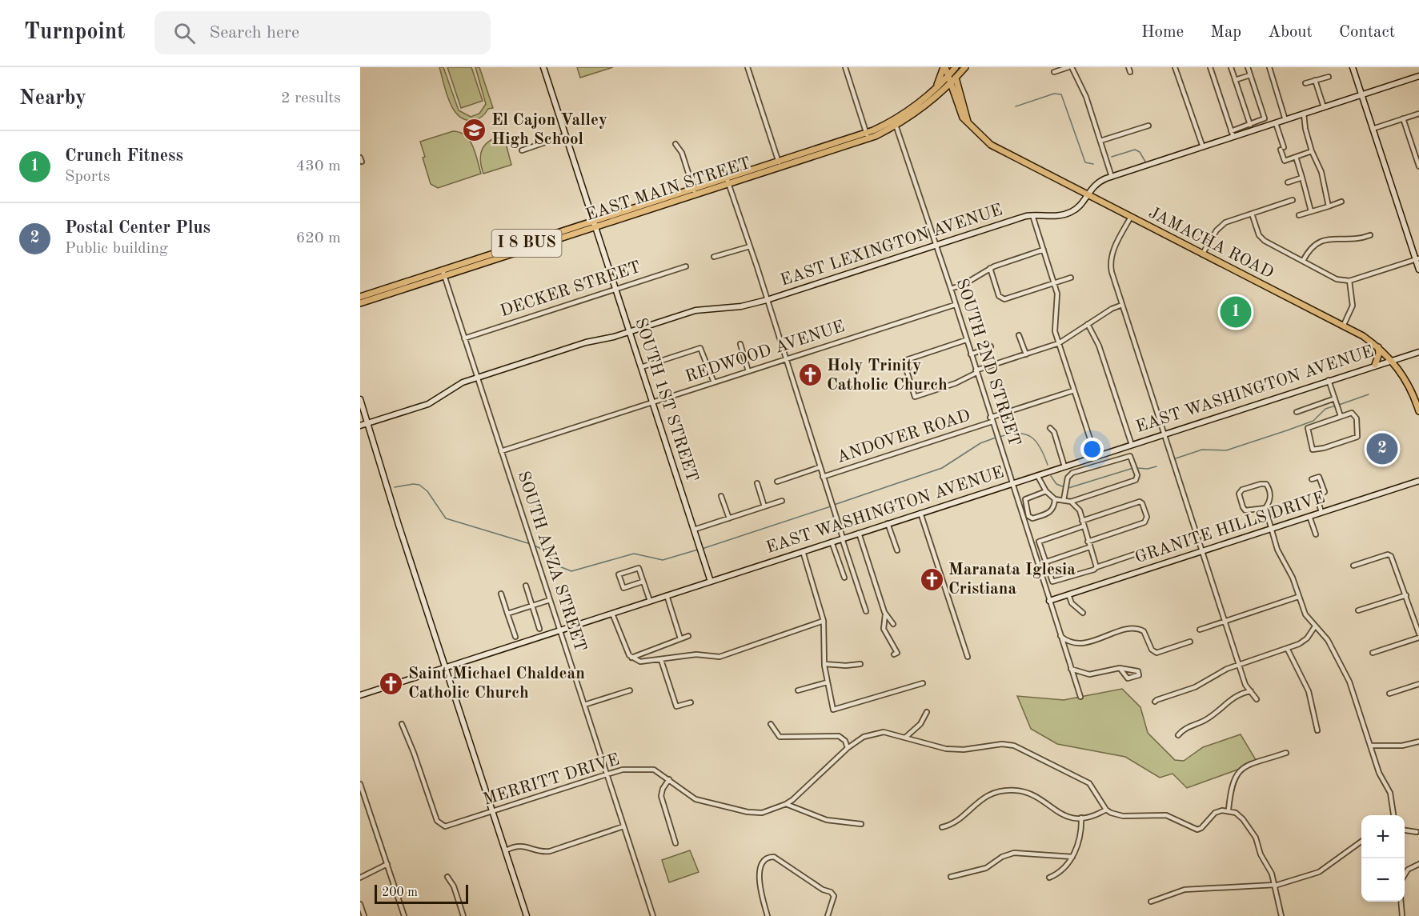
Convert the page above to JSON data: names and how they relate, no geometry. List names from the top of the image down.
{
  "streets": {
    "main road": ["EAST MAIN STREET", "I 8 BUS", "JAMACHA ROAD"],
    "street": [
      "EAST LEXINGTON AVENUE",
      "DECKER STREET",
      "REDWOOD AVENUE",
      "SOUTH 2ND STREET",
      "EAST WASHINGTON AVENUE",
      "SOUTH 1ST STREET",
      "ANDOVER ROAD",
      "GRANITE HILLS DRIVE",
      "SOUTH ANZA STREET",
      "MERRITT DRIVE"
    ]
  },
  "crossings": [
    ["EAST MAIN STREET", "JAMACHA ROAD"],
    ["EAST MAIN STREET", "SOUTH 2ND STREET"],
    ["EAST MAIN STREET", "SOUTH 1ST STREET"],
    ["EAST MAIN STREET", "SOUTH ANZA STREET"],
    ["JAMACHA ROAD", "EAST LEXINGTON AVENUE"],
    ["JAMACHA ROAD", "EAST WASHINGTON AVENUE"],
    ["EAST LEXINGTON AVENUE", "SOUTH 2ND STREET"],
    ["EAST LEXINGTON AVENUE", "SOUTH 1ST STREET"],
    ["EAST LEXINGTON AVENUE", "SOUTH ANZA STREET"],
    ["DECKER STREET", "SOUTH 1ST STREET"],
    ["DECKER STREET", "SOUTH ANZA STREET"],
    ["REDWOOD AVENUE", "SOUTH 2ND STREET"],
    ["REDWOOD AVENUE", "SOUTH 1ST STREET"],
    ["REDWOOD AVENUE", "SOUTH ANZA STREET"],
    ["SOUTH 2ND STREET", "EAST WASHINGTON AVENUE"],
    ["SOUTH 2ND STREET", "ANDOVER ROAD"],
    ["SOUTH 2ND STREET", "GRANITE HILLS DRIVE"],
    ["EAST WASHINGTON AVENUE", "SOUTH 1ST STREET"],
    ["EAST WASHINGTON AVENUE", "SOUTH ANZA STREET"],
    ["SOUTH ANZA STREET", "MERRITT DRIVE"]
  ],
  "places": {
    "school or university": ["El Cajon Valley High School"],
    "church": ["Holy Trinity Catholic Church", "Maranata Iglesia Cristiana", "Saint Michael Chaldean Catholic Church"]
  },
  "scale_bar": "200 m",
  "page": {
    "header": "Turnpoint",
    "search": "Search here",
    "nav": [
      "Home",
      "Map",
      "About",
      "Contact"
    ],
    "heading": ["Nearby", "2 results"],
    "list": [
      {
        "mark": "1",
        "name": "Crunch Fitness",
        "note": "Sports",
        "value": "430 m"
      },
      {
        "mark": "2",
        "name": "Postal Center Plus",
        "note": "Public building",
        "value": "620 m"
      }
    ],
    "pins": ["1", "2"],
    "map_buttons": ["+", "−"],
    "scale": "200 m"
  }
}
